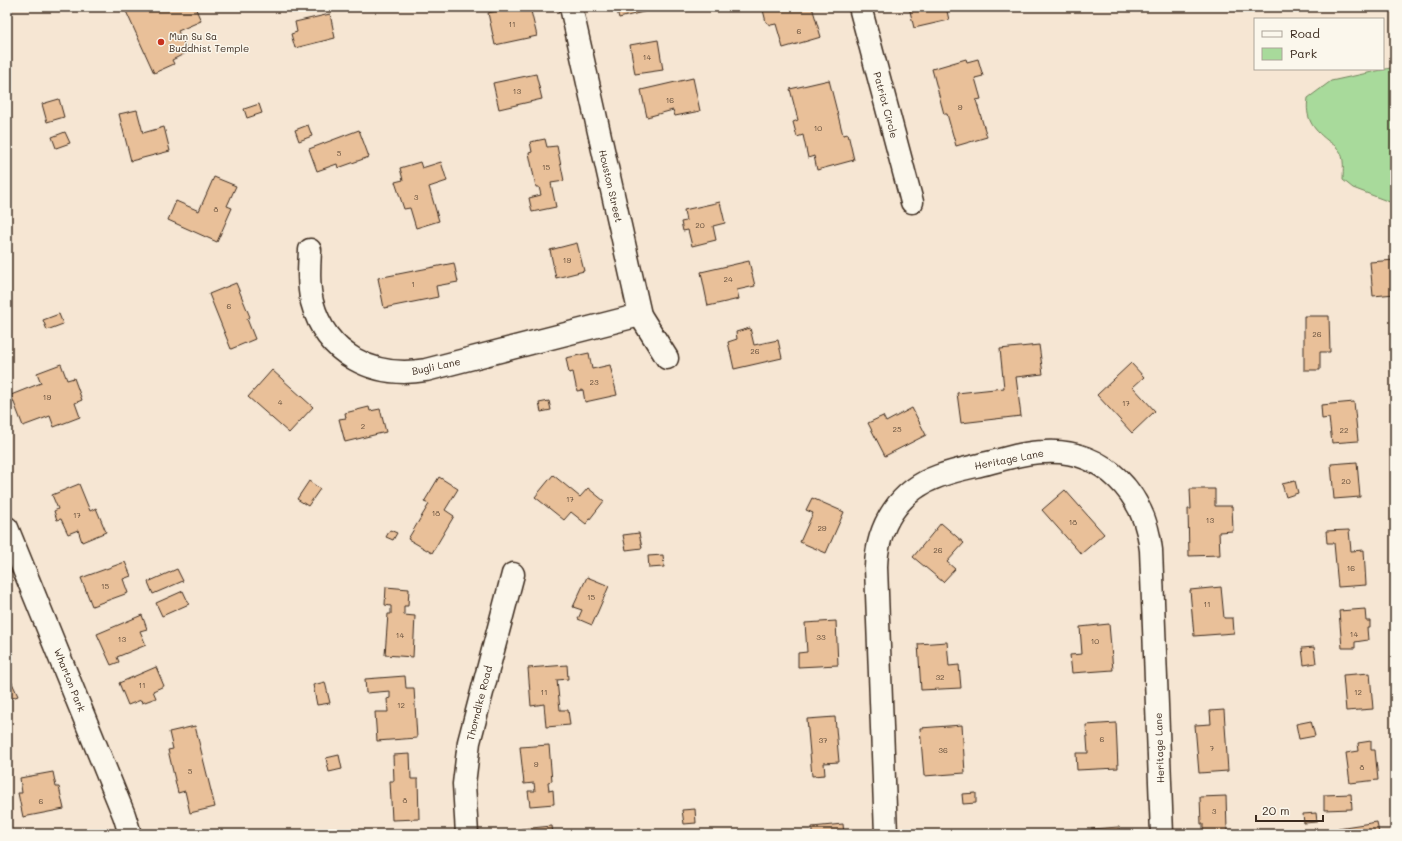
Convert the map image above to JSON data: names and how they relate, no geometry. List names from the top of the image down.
{
  "streets": {
    "street": [
      "Patriot Circle",
      "Houston Street",
      "Bugli Lane",
      "Heritage Lane",
      "Wharton Park",
      "Thorndike Road"
    ]
  },
  "crossings": [
    ["Houston Street", "Bugli Lane"]
  ],
  "places": ["Mun Su Sa Buddhist Temple"],
  "house_numbers": [
    "11",
    "6",
    "14",
    "13",
    "16",
    "9",
    "10",
    "5",
    "15",
    "3",
    "8",
    "20",
    "19",
    "24",
    "1",
    "6",
    "26",
    "26",
    "23",
    "19",
    "4",
    "17",
    "2",
    "25",
    "22",
    "20",
    "17",
    "18",
    "17",
    "13",
    "18",
    "29",
    "26",
    "16",
    "15",
    "15",
    "11",
    "14",
    "14",
    "33",
    "13",
    "10",
    "32",
    "11",
    "11",
    "12",
    "12",
    "6",
    "37",
    "7",
    "36",
    "9",
    "8",
    "5",
    "8",
    "6",
    "3"
  ],
  "legend": ["Road", "Park"],
  "scale_bar": "20 m"
}
